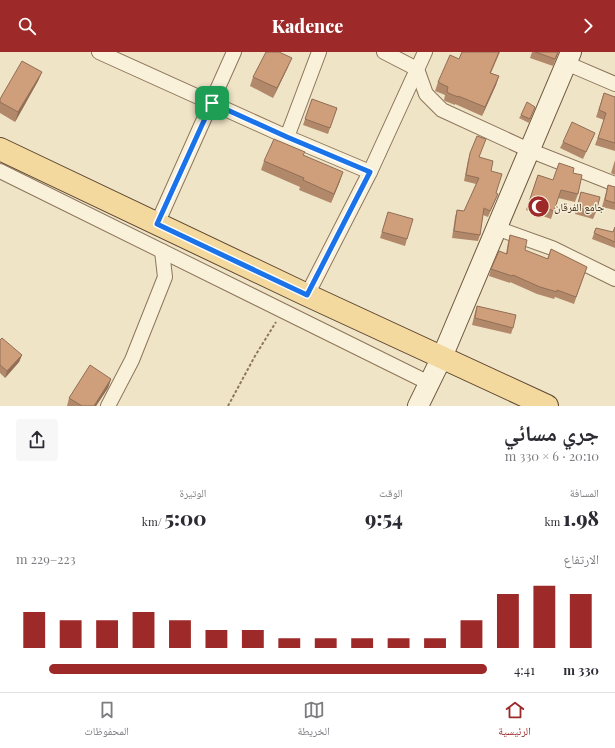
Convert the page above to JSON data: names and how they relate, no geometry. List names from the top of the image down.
{
  "places": {
    "mosque": ["جامع الفرقان"]
  },
  "page": {
    "header": "Kadence",
    "heading": ["جري مسائي", "20:10 · 6 × 330 m"],
    "stats": [
      ["المسافة", "1.98 km"],
      ["الوقت", "9:54"],
      ["الوتيرة", "5:00 /km"]
    ],
    "chart": ["الارتفاع", "223–229 m"],
    "list": [
      {
        "name": "330 m",
        "note": "4:41"
      }
    ],
    "tabs": ["الرئيسية", "الخريطة", "المحفوظات"]
  }
}
